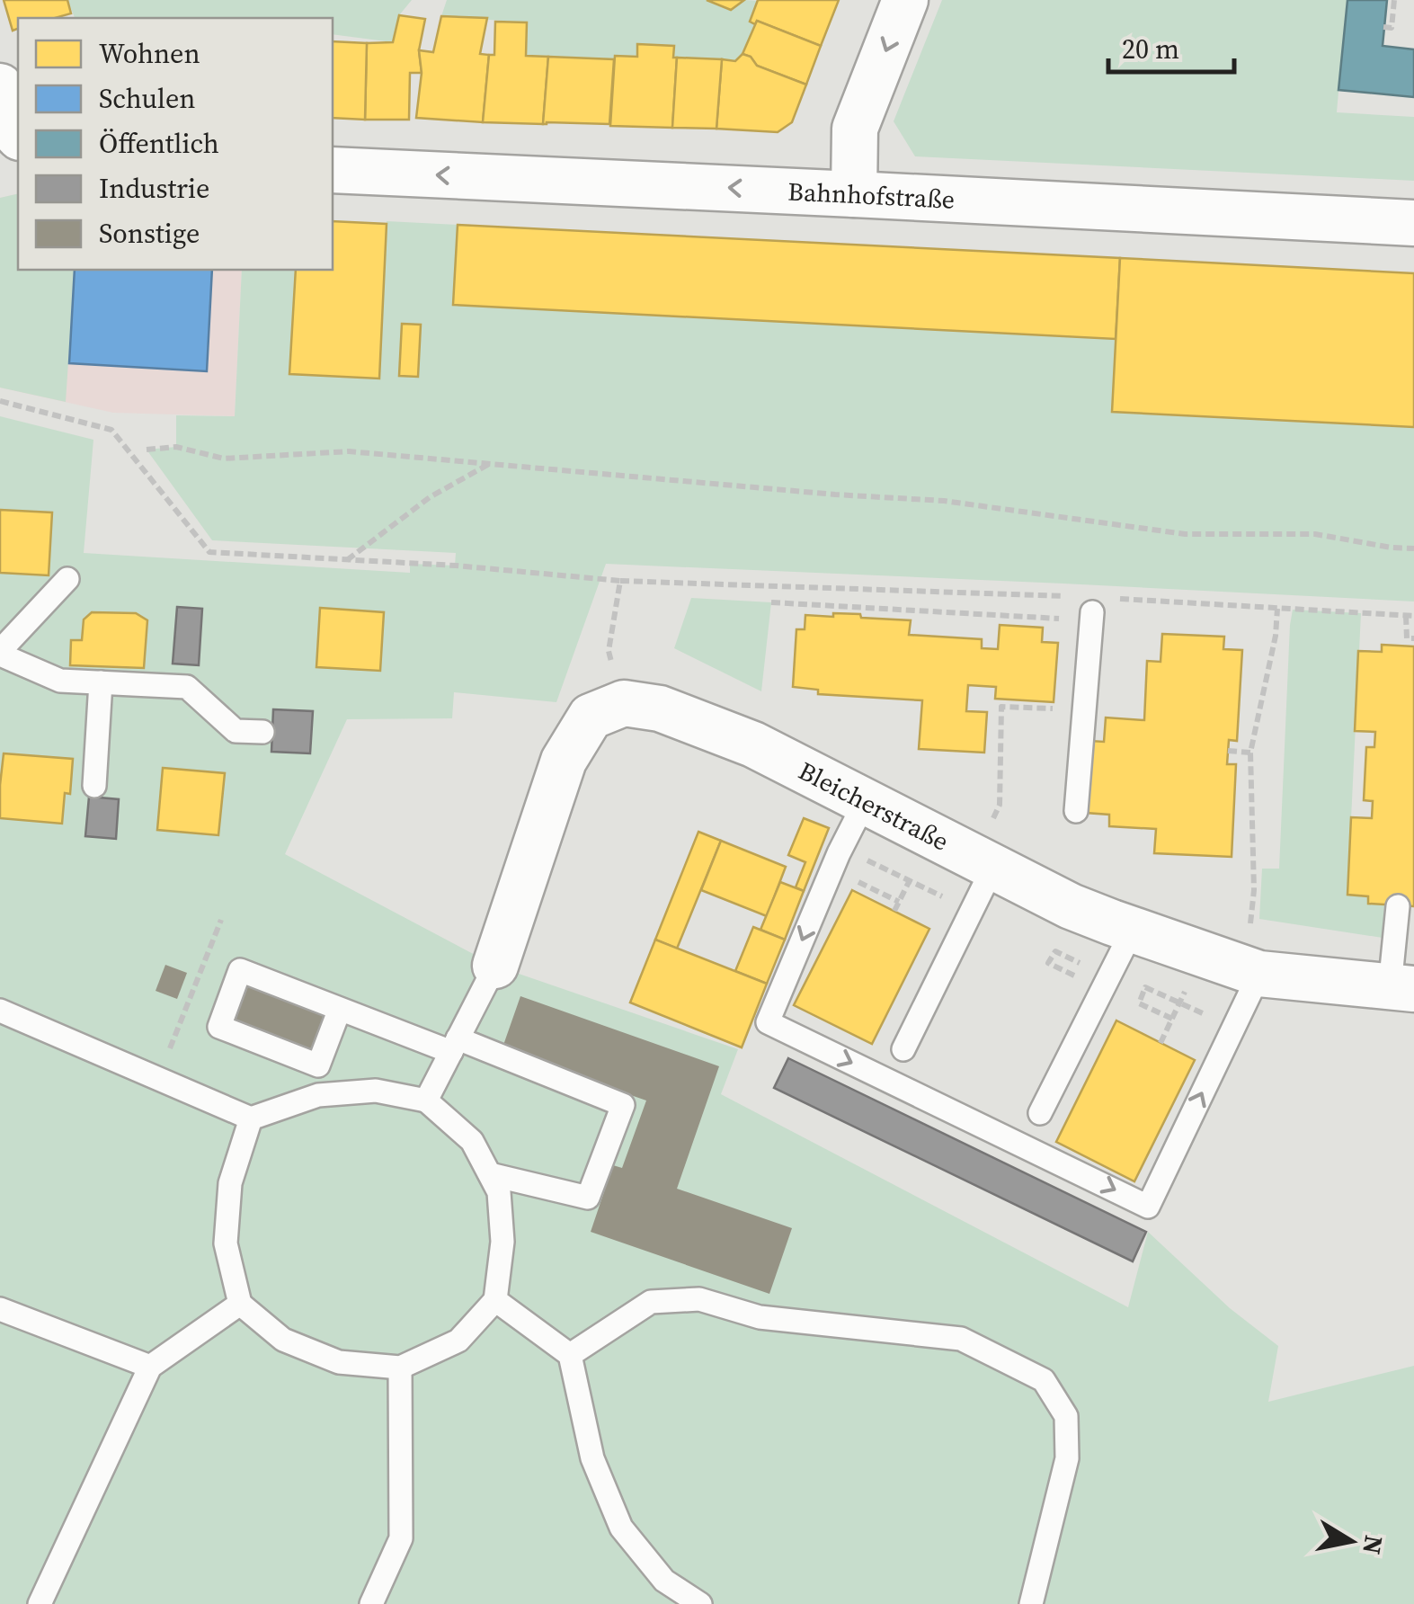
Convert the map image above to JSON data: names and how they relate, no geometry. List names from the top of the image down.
{
  "streets": {
    "street": ["Bahnhofstraße", "Bleicherstraße"]
  },
  "one_way": ["Bahnhofstraße"],
  "legend": [
    "Wohnen",
    "Schulen",
    "Öffentlich",
    "Industrie",
    "Sonstige"
  ],
  "scale_bar": "20 m",
  "north": "right"
}
